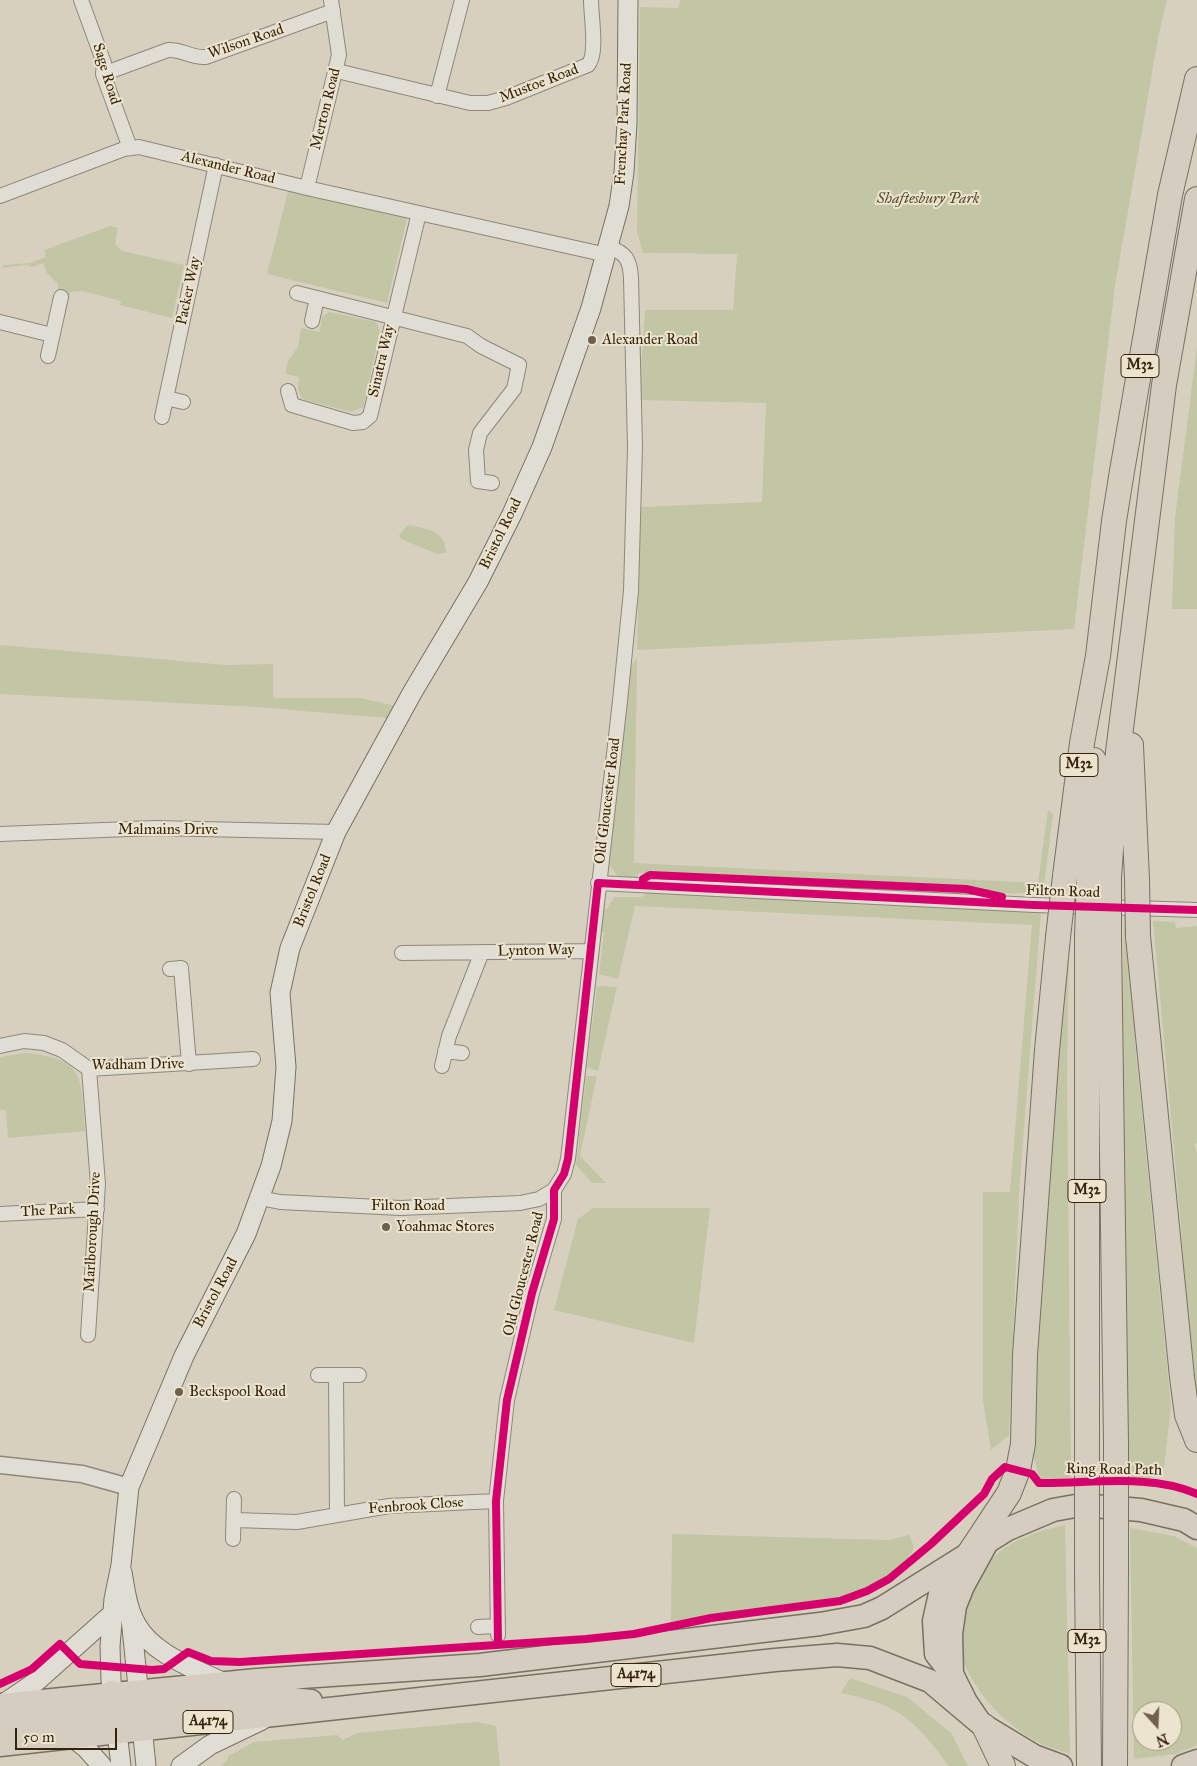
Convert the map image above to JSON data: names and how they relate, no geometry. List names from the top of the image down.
{
  "streets": {
    "highway": ["M32", "A4174"],
    "main road": ["Frenchay Park Road", "Bristol Road"],
    "street": [
      "Wilson Road",
      "Sage Road",
      "Mustoe Road",
      "Merton Road",
      "Alexander Road",
      "Packer Way",
      "Sinatra Way",
      "Old Gloucester Road",
      "Malmains Drive",
      "Filton Road",
      "Lynton Way",
      "Wadham Drive",
      "The Park",
      "Marlborough Drive",
      "Fenbrook Close"
    ],
    "cycle path": ["Ring Road Path"]
  },
  "crossings": [
    ["Wilson Road", "Sage Road"],
    ["Wilson Road", "Merton Road"],
    ["Sage Road", "Alexander Road"],
    ["Mustoe Road", "Merton Road"],
    ["Merton Road", "Alexander Road"],
    ["Frenchay Park Road", "Alexander Road"],
    ["Frenchay Park Road", "Bristol Road"],
    ["Frenchay Park Road", "Old Gloucester Road"],
    ["Alexander Road", "Packer Way"],
    ["Alexander Road", "Sinatra Way"],
    ["Alexander Road", "Bristol Road"],
    ["Alexander Road", "Old Gloucester Road"],
    ["M32", "A4174"],
    ["Bristol Road", "Old Gloucester Road"],
    ["Bristol Road", "Malmains Drive"],
    ["Bristol Road", "Filton Road"],
    ["Bristol Road", "A4174"],
    ["Old Gloucester Road", "Filton Road"],
    ["Old Gloucester Road", "Lynton Way"],
    ["Old Gloucester Road", "Fenbrook Close"],
    ["Wadham Drive", "Marlborough Drive"],
    ["The Park", "Marlborough Drive"]
  ],
  "parks": ["Shaftesbury Park"],
  "places": ["Alexander Road", "Yoahmac Stores", "Beckspool Road"],
  "scale_bar": "50 m",
  "north": "bottom"
}
